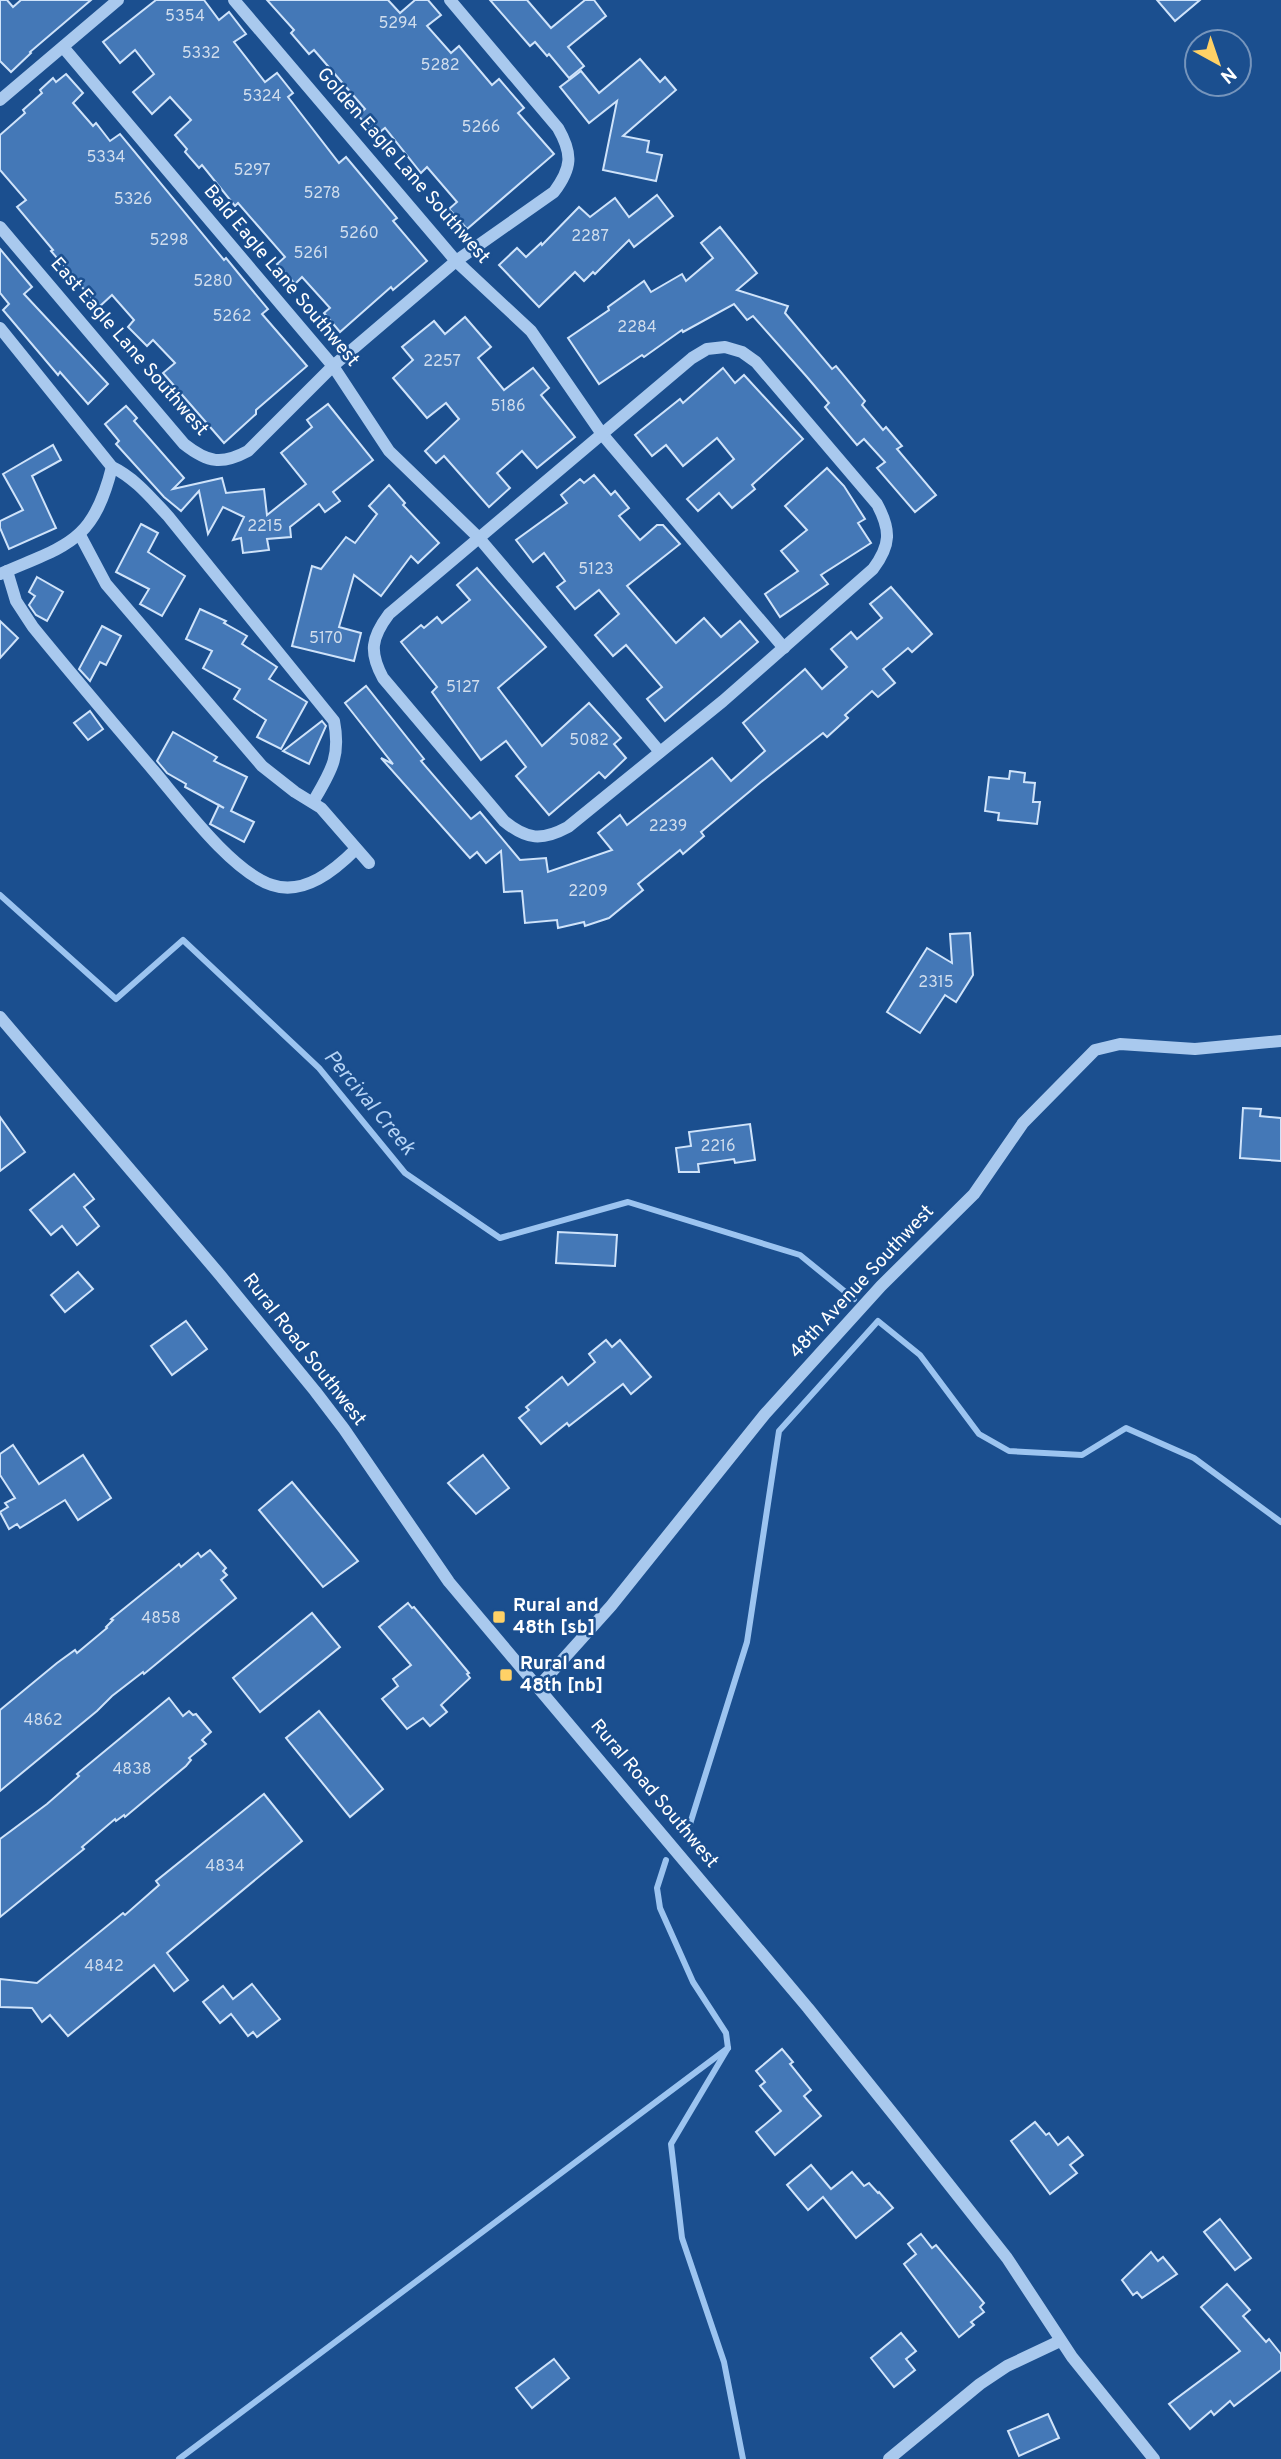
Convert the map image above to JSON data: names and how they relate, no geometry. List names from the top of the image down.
{
  "streets": {
    "street": [
      "Golden Eagle Lane Southwest",
      "Bald Eagle Lane Southwest",
      "East Eagle Lane Southwest",
      "48th Avenue Southwest",
      "Rural Road Southwest"
    ]
  },
  "crossings": [
    ["Golden Eagle Lane Southwest", "East Eagle Lane Southwest"],
    ["Bald Eagle Lane Southwest", "East Eagle Lane Southwest"],
    ["48th Avenue Southwest", "Rural Road Southwest"]
  ],
  "water": ["Percival Creek"],
  "places": {
    "transit": ["Rural and 48th [sb]", "Rural and 48th [nb]"]
  },
  "house_numbers": [
    "5354",
    "5294",
    "5332",
    "5282",
    "5324",
    "5266",
    "5334",
    "5297",
    "5278",
    "5326",
    "5260",
    "2287",
    "5298",
    "5261",
    "5280",
    "5262",
    "2284",
    "2257",
    "5186",
    "2215",
    "5123",
    "5170",
    "5127",
    "5082",
    "2239",
    "2209",
    "2315",
    "2216",
    "4858",
    "4862",
    "4838",
    "4834",
    "4842"
  ],
  "north": "bottom right"
}
